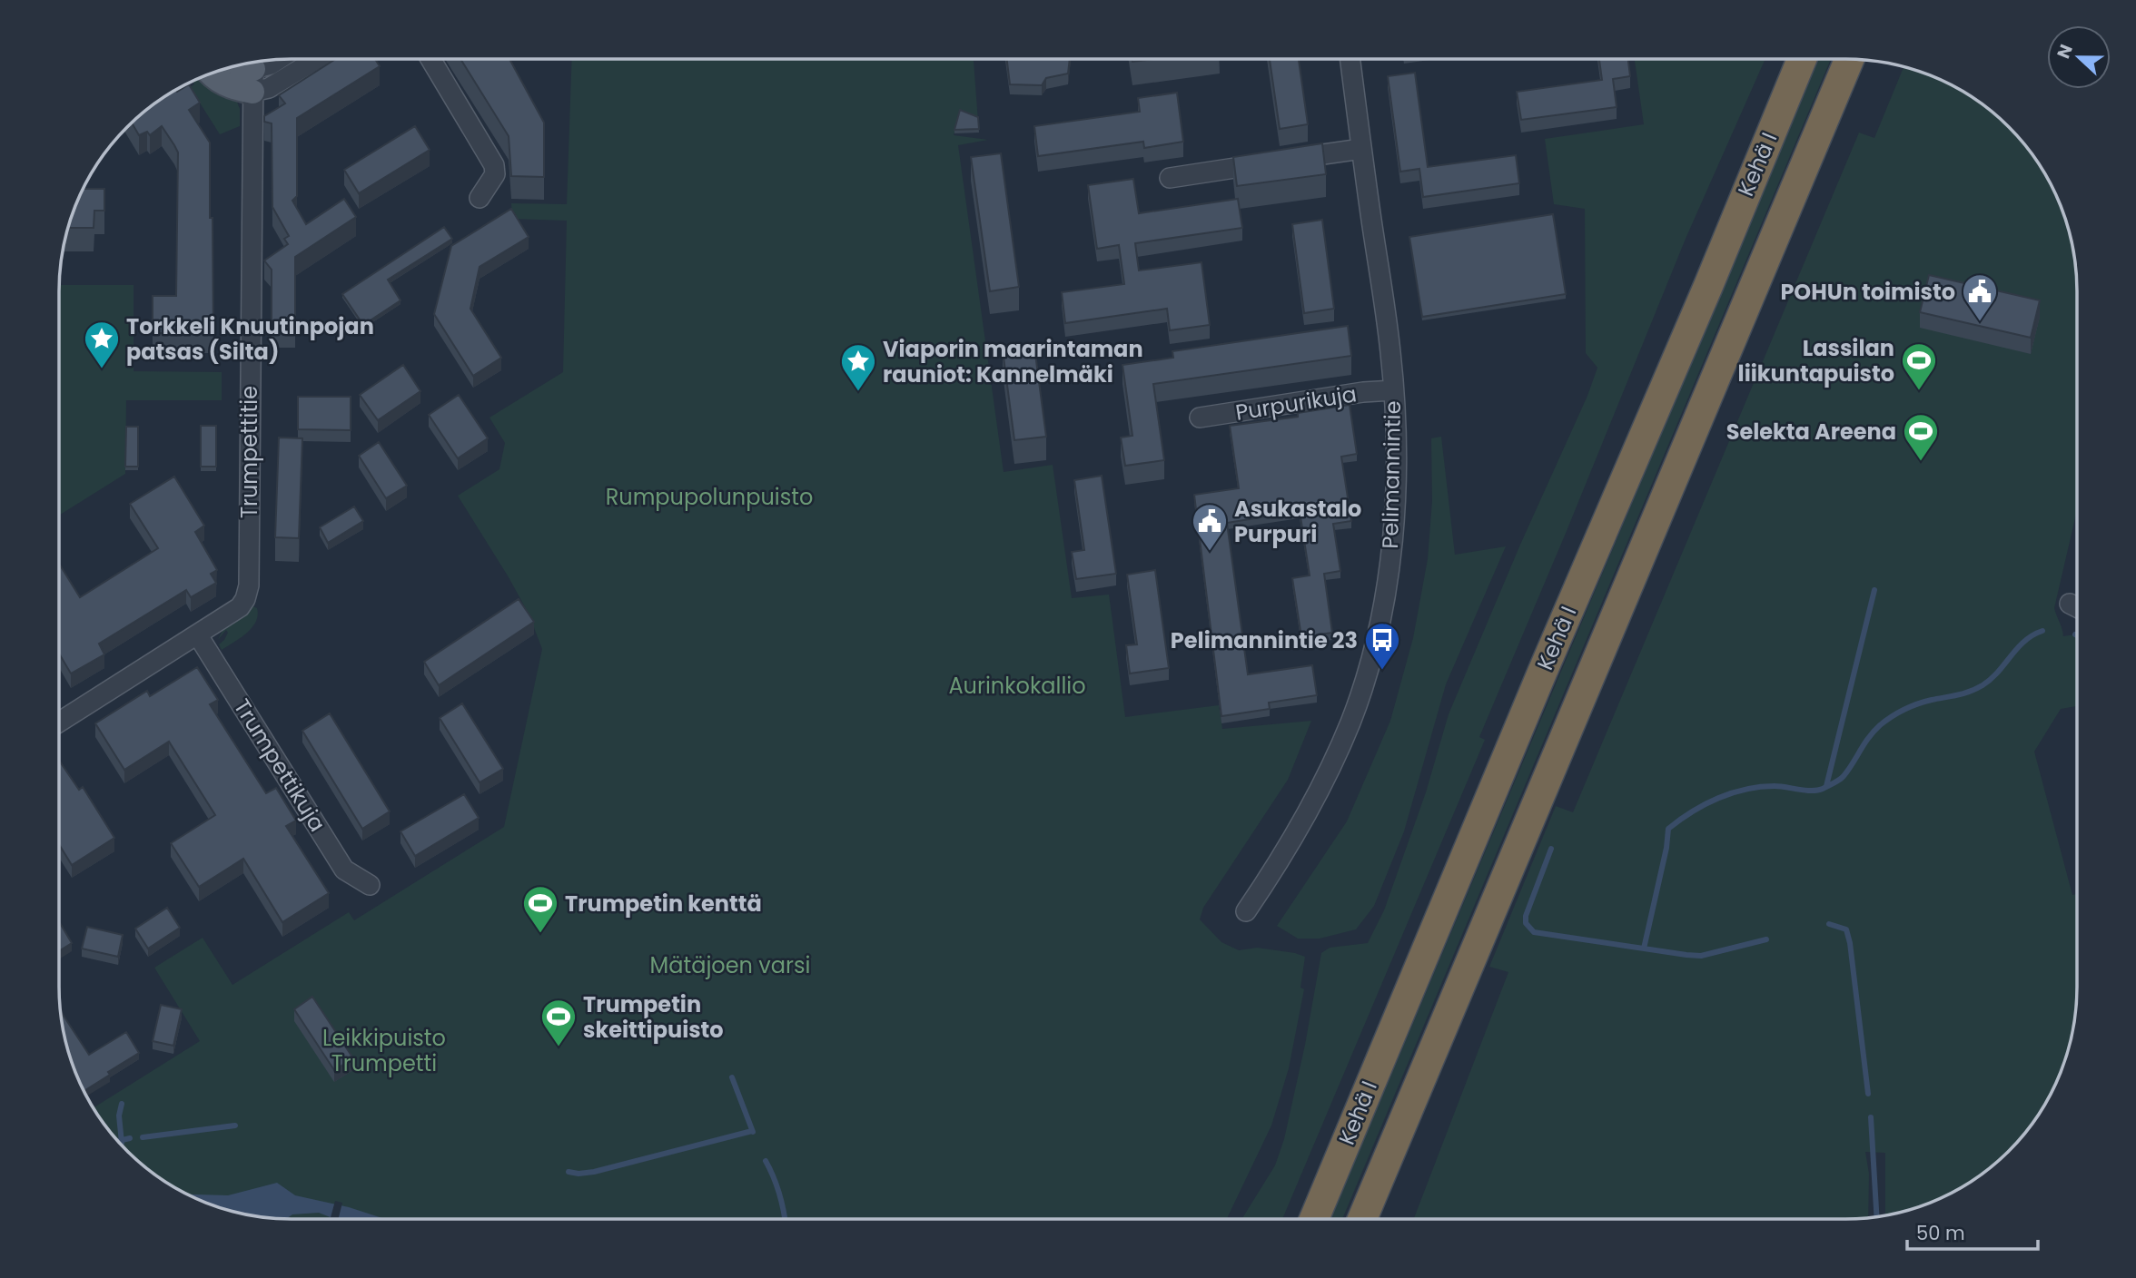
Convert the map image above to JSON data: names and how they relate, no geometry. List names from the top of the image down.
{
  "streets": {
    "highway": ["Kehä I"],
    "street": [
      "Purpurikuja",
      "Trumpettitie",
      "Pelimannintie",
      "Trumpettikuja"
    ]
  },
  "crossings": [
    ["Purpurikuja", "Pelimannintie"],
    ["Trumpettitie", "Trumpettikuja"]
  ],
  "parks": [
    "Rumpupolunpuisto",
    "Aurinkokallio",
    "Mätäjoen varsi",
    "Leikkipuisto Trumpetti"
  ],
  "places": {
    "public building": ["POHUn toimisto", "Asukastalo Purpuri"],
    "place": ["Torkkeli Knuutinpojan patsas (Silta)", "Viaporin maarintaman rauniot: Kannelmäki"],
    "sports": [
      "Lassilan liikuntapuisto",
      "Selekta Areena",
      "Trumpetin kenttä",
      "Trumpetin skeittipuisto"
    ],
    "bus stop": ["Pelimannintie 23"]
  },
  "scale_bar": "50 m",
  "north": "left"
}
